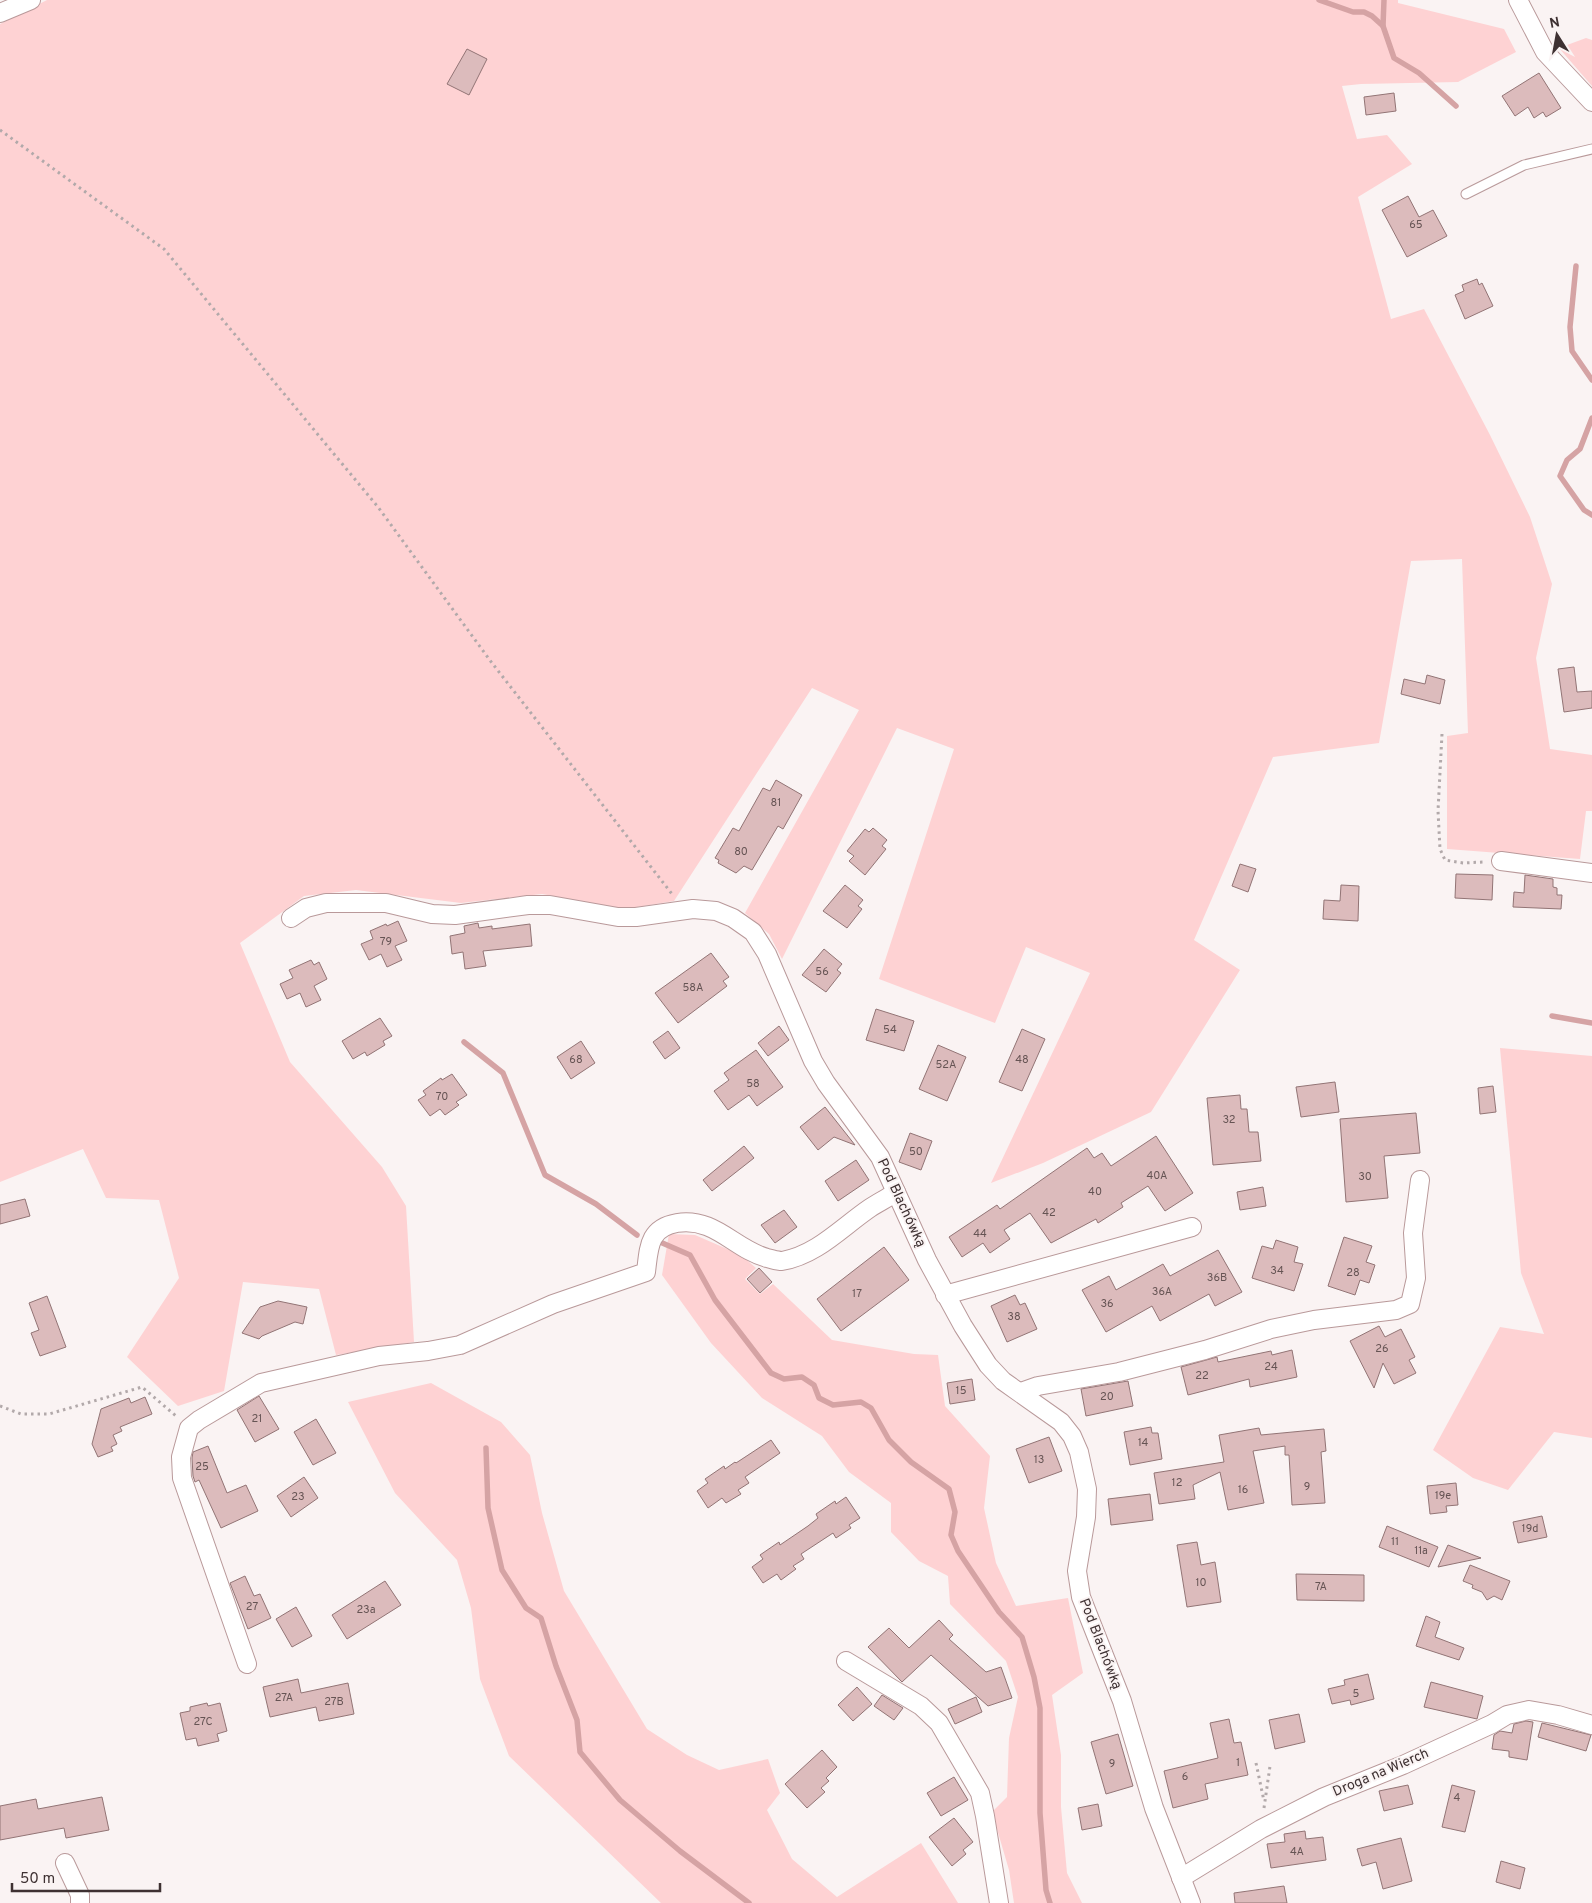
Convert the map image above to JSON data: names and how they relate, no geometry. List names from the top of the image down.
{
  "streets": {
    "street": ["Pod Blachówką", "Droga na Wierch"]
  },
  "crossings": [
    ["Pod Blachówką", "Droga na Wierch"]
  ],
  "house_numbers": [
    "65",
    "81",
    "80",
    "79",
    "56",
    "58A",
    "54",
    "68",
    "48",
    "52A",
    "58",
    "70",
    "32",
    "50",
    "40A",
    "30",
    "40",
    "42",
    "44",
    "34",
    "28",
    "36B",
    "36A",
    "17",
    "36",
    "38",
    "26",
    "24",
    "22",
    "15",
    "20",
    "21",
    "14",
    "13",
    "25",
    "12",
    "9",
    "16",
    "19e",
    "23",
    "19d",
    "11",
    "11a",
    "10",
    "7A",
    "27",
    "23a",
    "5",
    "27A",
    "27B",
    "27C",
    "1",
    "9",
    "6",
    "4",
    "4A"
  ],
  "scale_bar": "50 m",
  "north": "top"
}
